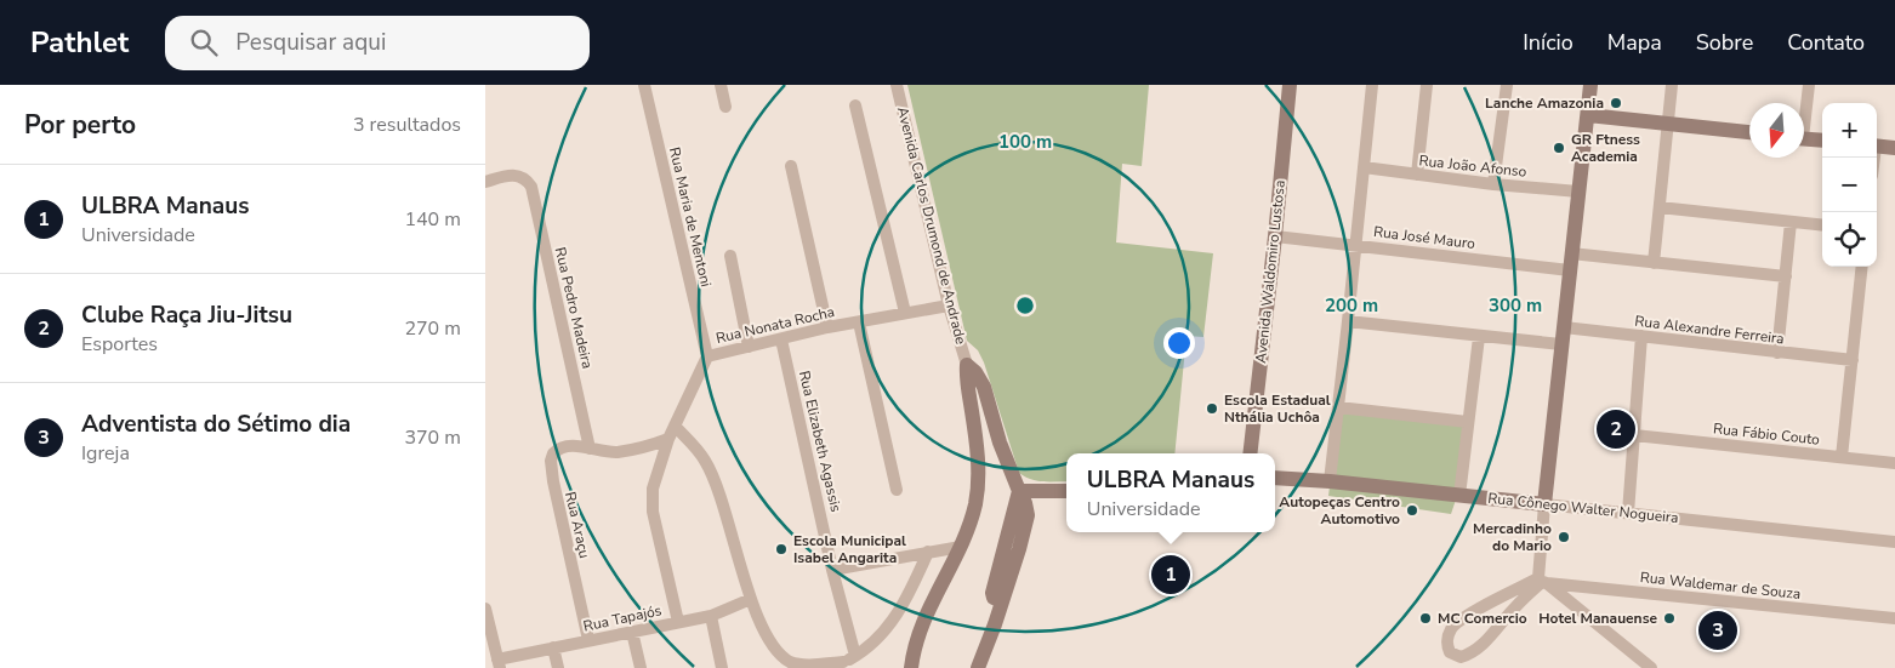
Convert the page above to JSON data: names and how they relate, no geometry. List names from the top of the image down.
{
  "streets": {
    "street": [
      "Rua João Afonso",
      "Rua Maria de Mentoni",
      "Avenida Carlos Drumond de Andrade",
      "Rua José Mauro",
      "Avenida Waldomiro Lustosa",
      "Rua Pedro Madeira",
      "Rua Nonata Rocha",
      "Rua Alexandre Ferreira",
      "Rua Fábio Couto",
      "Rua Elizabeth Agassis",
      "Rua Cônego Walter Nogueira",
      "Rua Araçu",
      "Rua Waldemar de Souza",
      "Rua Tapajós"
    ]
  },
  "crossings": [
    ["Rua Maria de Mentoni", "Rua Nonata Rocha"],
    ["Avenida Carlos Drumond de Andrade", "Rua Nonata Rocha"],
    ["Rua José Mauro", "Avenida Waldomiro Lustosa"],
    ["Rua Pedro Madeira", "Rua Araçu"],
    ["Rua Nonata Rocha", "Rua Elizabeth Agassis"],
    ["Rua Nonata Rocha", "Rua Tapajós"],
    ["Rua Araçu", "Rua Tapajós"]
  ],
  "places": [
    "Lanche Amazonia",
    "GR Ftness Academia",
    "Escola Estadual Nthália Uchôa",
    "Autopeças Centro Automotivo",
    "Mercadinho do Mario",
    "Escola Municipal Isabel Angarita",
    "MC Comercio",
    "Hotel Manauense"
  ],
  "north": "bottom",
  "page": {
    "header": "Pathlet",
    "search": "Pesquisar aqui",
    "nav": [
      "Início",
      "Mapa",
      "Sobre",
      "Contato"
    ],
    "heading": ["Por perto", "3 resultados"],
    "map_buttons": ["+", "−"],
    "list": [
      {
        "mark": "1",
        "name": "ULBRA Manaus",
        "note": "Universidade",
        "value": "140 m"
      },
      {
        "mark": "2",
        "name": "Clube Raça Jiu-Jitsu",
        "note": "Esportes",
        "value": "270 m"
      },
      {
        "mark": "3",
        "name": "Adventista do Sétimo dia",
        "note": "Igreja",
        "value": "370 m"
      }
    ],
    "pins": ["2", "1", "3"],
    "popup": ["ULBRA Manaus", "Universidade"]
  },
  "rings": ["100 m", "200 m", "300 m"]
}
